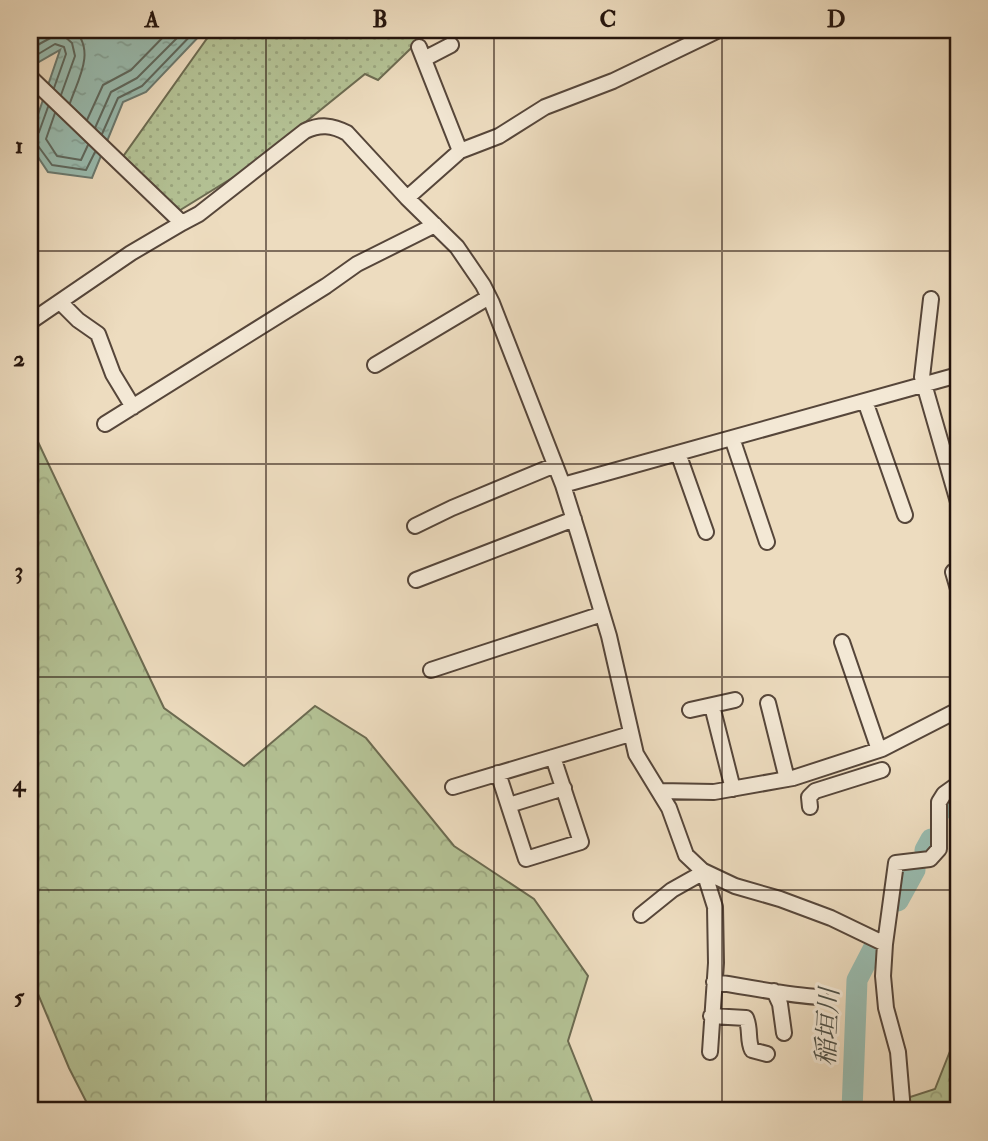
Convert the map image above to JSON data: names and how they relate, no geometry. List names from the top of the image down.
{
  "water": ["稲垣川"],
  "grid": {
    "columns": [
      "A",
      "B",
      "C",
      "D"
    ],
    "rows": [
      "1",
      "2",
      "3",
      "4",
      "5"
    ]
  }
}
